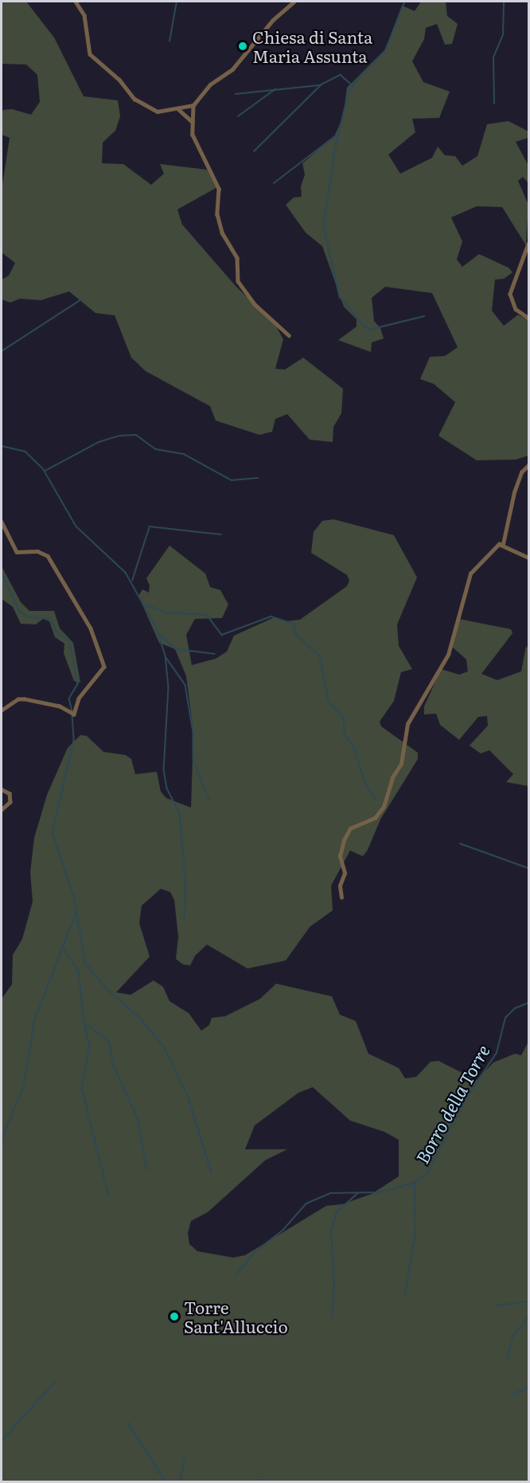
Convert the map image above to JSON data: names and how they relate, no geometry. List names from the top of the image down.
{
  "water": ["Borro della Torre"],
  "places": ["Chiesa di Santa Maria Assunta", "Torre Sant'Alluccio"]
}
